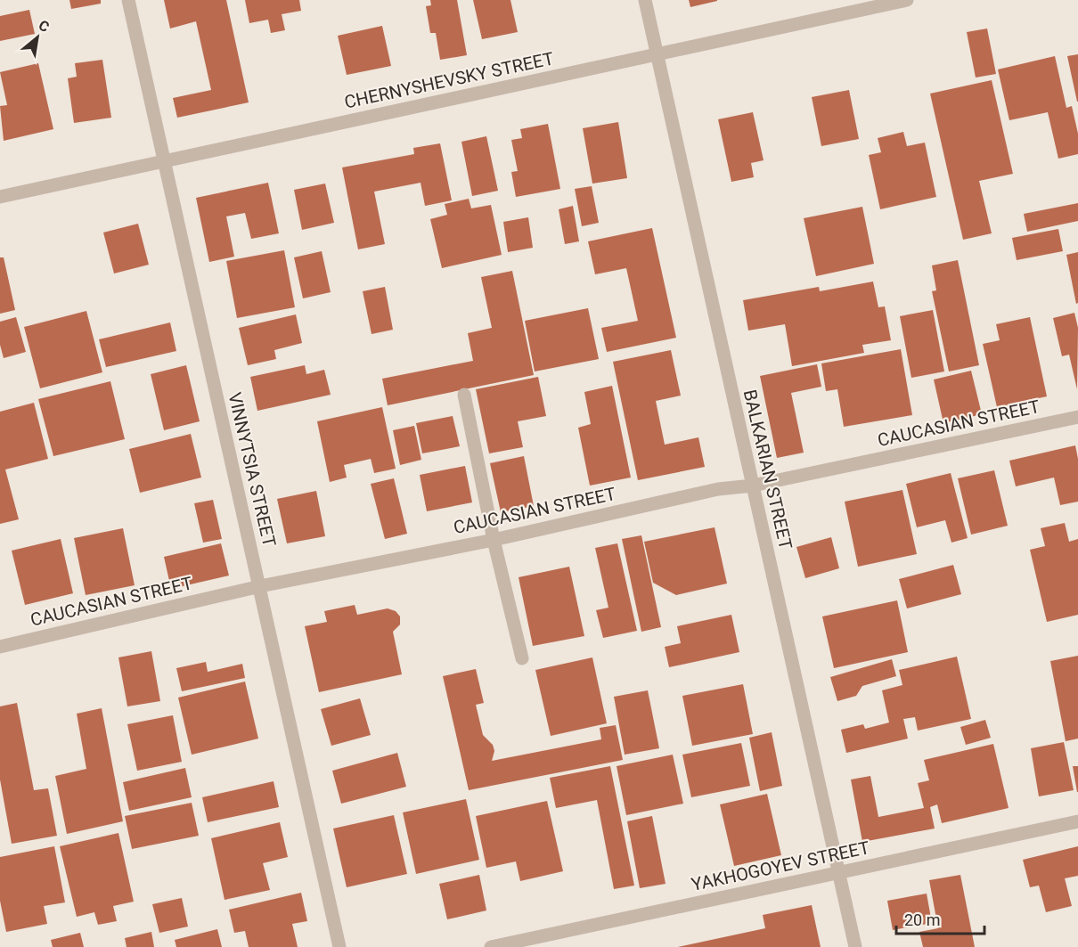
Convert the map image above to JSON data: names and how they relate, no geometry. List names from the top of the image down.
{
  "streets": {
    "street": [
      "CHERNYSHEVSKY STREET",
      "CAUCASIAN STREET",
      "VINNYTSIA STREET",
      "BALKARIAN STREET",
      "YAKHOGOYEV STREET"
    ]
  },
  "crossings": [
    ["CHERNYSHEVSKY STREET", "VINNYTSIA STREET"],
    ["CHERNYSHEVSKY STREET", "BALKARIAN STREET"],
    ["CAUCASIAN STREET", "VINNYTSIA STREET"],
    ["CAUCASIAN STREET", "BALKARIAN STREET"],
    ["BALKARIAN STREET", "YAKHOGOYEV STREET"]
  ],
  "scale_bar": "20 m",
  "north": "top right"
}
